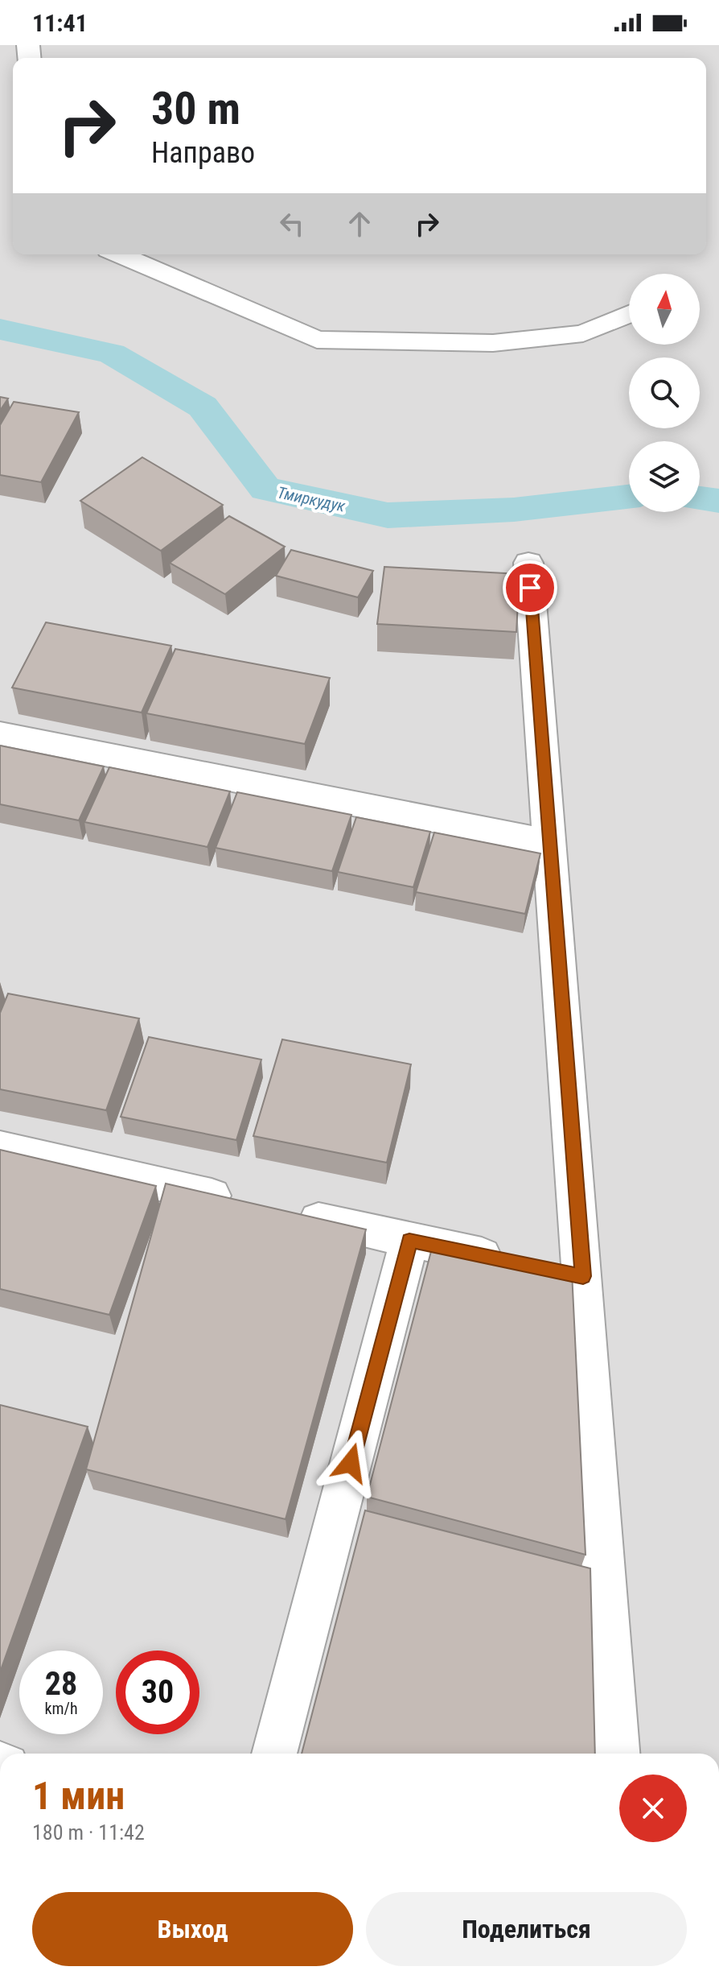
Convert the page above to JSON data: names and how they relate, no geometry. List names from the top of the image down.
{
  "water": ["Тмиркудук"],
  "north": "top",
  "page": {
    "status": "11:41",
    "turn": ["30 m", "Направо"],
    "speed": "28 km/h",
    "limit": "30",
    "heading": ["1 мин", "180 m · 11:42"],
    "buttons": ["Выход", "Поделиться"]
  }
}
